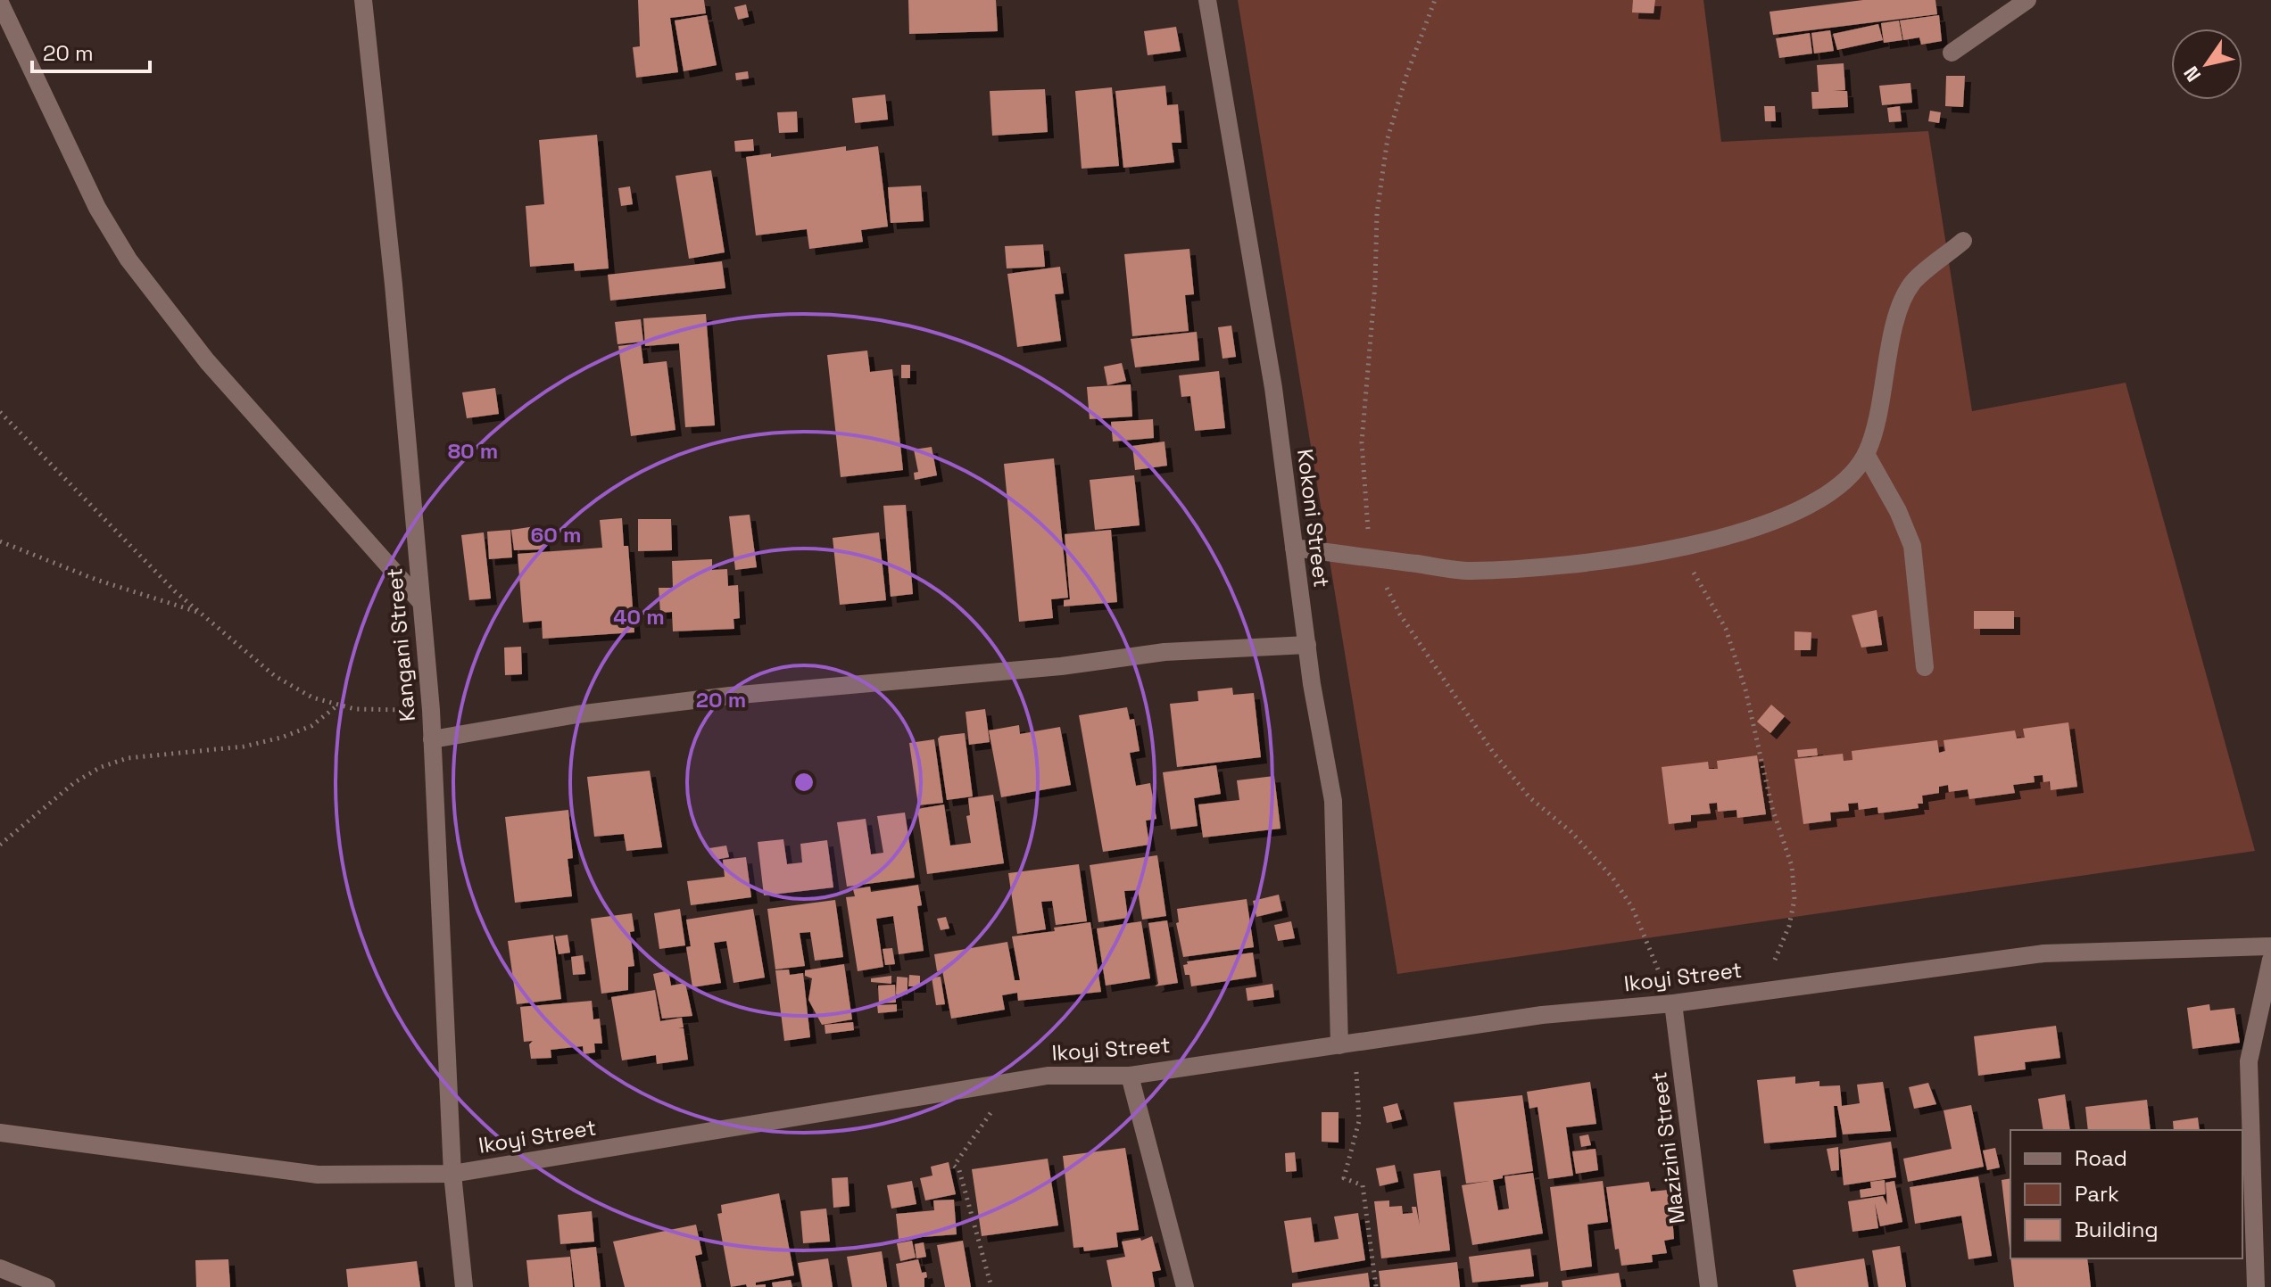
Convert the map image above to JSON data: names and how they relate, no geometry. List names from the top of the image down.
{
  "streets": {
    "street": [
      "Kokoni Street",
      "Kangani Street",
      "Ikoyi Street",
      "Mazizini Street"
    ]
  },
  "crossings": [
    ["Kokoni Street", "Ikoyi Street"],
    ["Kangani Street", "Ikoyi Street"],
    ["Ikoyi Street", "Mazizini Street"]
  ],
  "legend": ["Road", "Park", "Building"],
  "scale_bar": "20 m",
  "north": "bottom left",
  "rings": [
    "80 m",
    "60 m",
    "40 m",
    "20 m"
  ]
}
